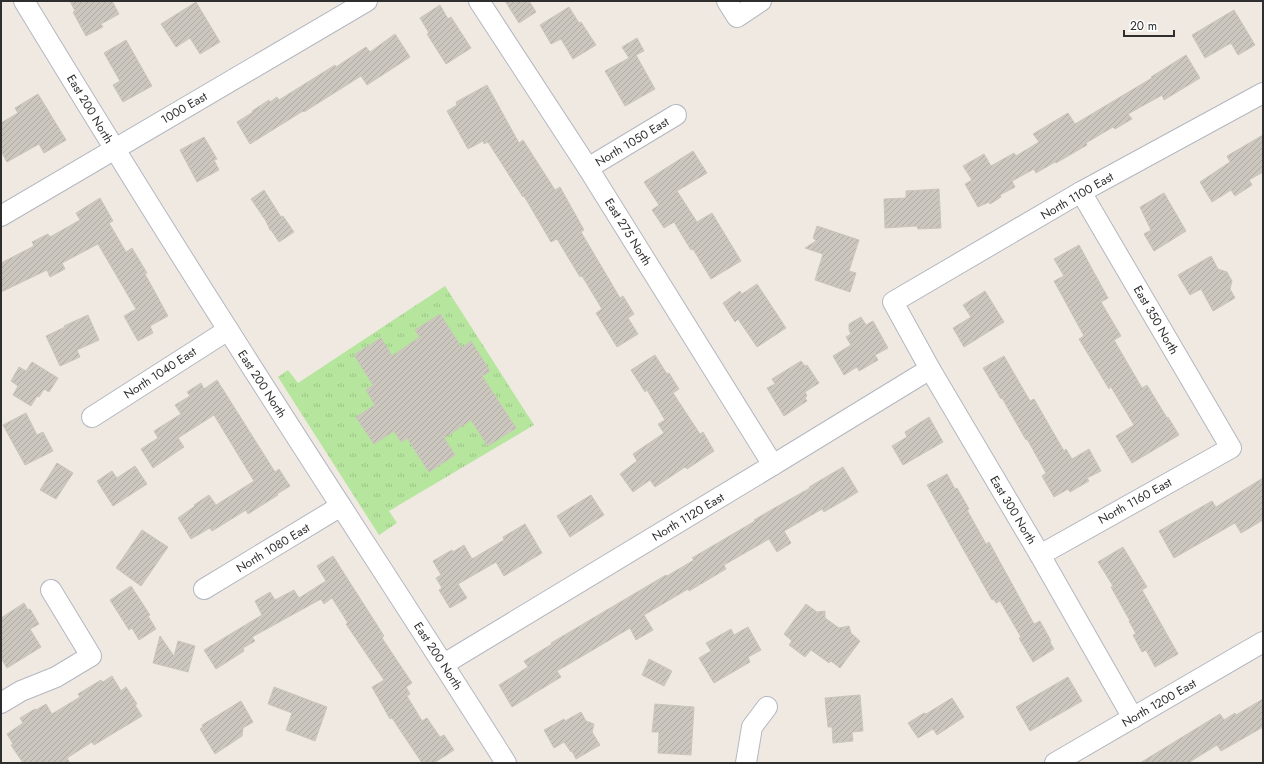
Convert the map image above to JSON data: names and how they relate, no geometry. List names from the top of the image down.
{
  "streets": {
    "street": [
      "1000 East",
      "East 200 North",
      "North 1050 East",
      "North 1100 East",
      "East 275 North",
      "East 350 North",
      "North 1040 East",
      "North 1160 East",
      "East 300 North",
      "North 1120 East",
      "North 1080 East",
      "North 1200 East"
    ]
  },
  "crossings": [
    ["1000 East", "East 200 North"],
    ["East 200 North", "North 1040 East"],
    ["East 200 North", "North 1120 East"],
    ["East 200 North", "North 1080 East"],
    ["North 1050 East", "East 275 North"],
    ["North 1100 East", "East 350 North"],
    ["North 1100 East", "East 300 North"],
    ["East 275 North", "North 1120 East"],
    ["East 350 North", "North 1160 East"],
    ["North 1160 East", "East 300 North"],
    ["East 300 North", "North 1120 East"],
    ["East 300 North", "North 1200 East"]
  ],
  "scale_bar": "20 m"
}
